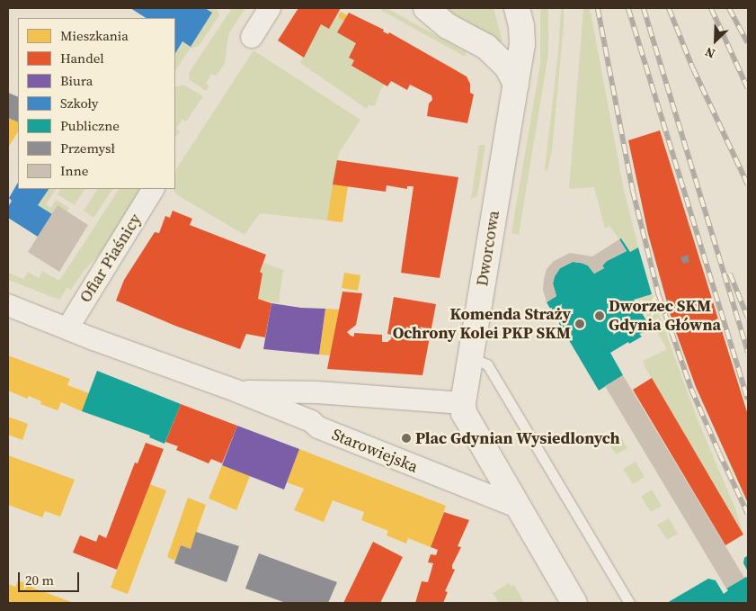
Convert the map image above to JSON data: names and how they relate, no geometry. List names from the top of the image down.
{
  "streets": {
    "main road": ["Dworcowa"],
    "street": ["Ofiar Piaśnicy", "Starowiejska"]
  },
  "crossings": [
    ["Dworcowa", "Starowiejska"],
    ["Ofiar Piaśnicy", "Starowiejska"]
  ],
  "places": ["Dworzec SKM Gdynia Główna", "Komenda Straży Ochrony Kolei PKP SKM", "Plac Gdynian Wysiedlonych"],
  "legend": [
    "Mieszkania",
    "Handel",
    "Biura",
    "Szkoły",
    "Publiczne",
    "Przemysł",
    "Inne"
  ],
  "scale_bar": "20 m",
  "north": "bottom left"
}
